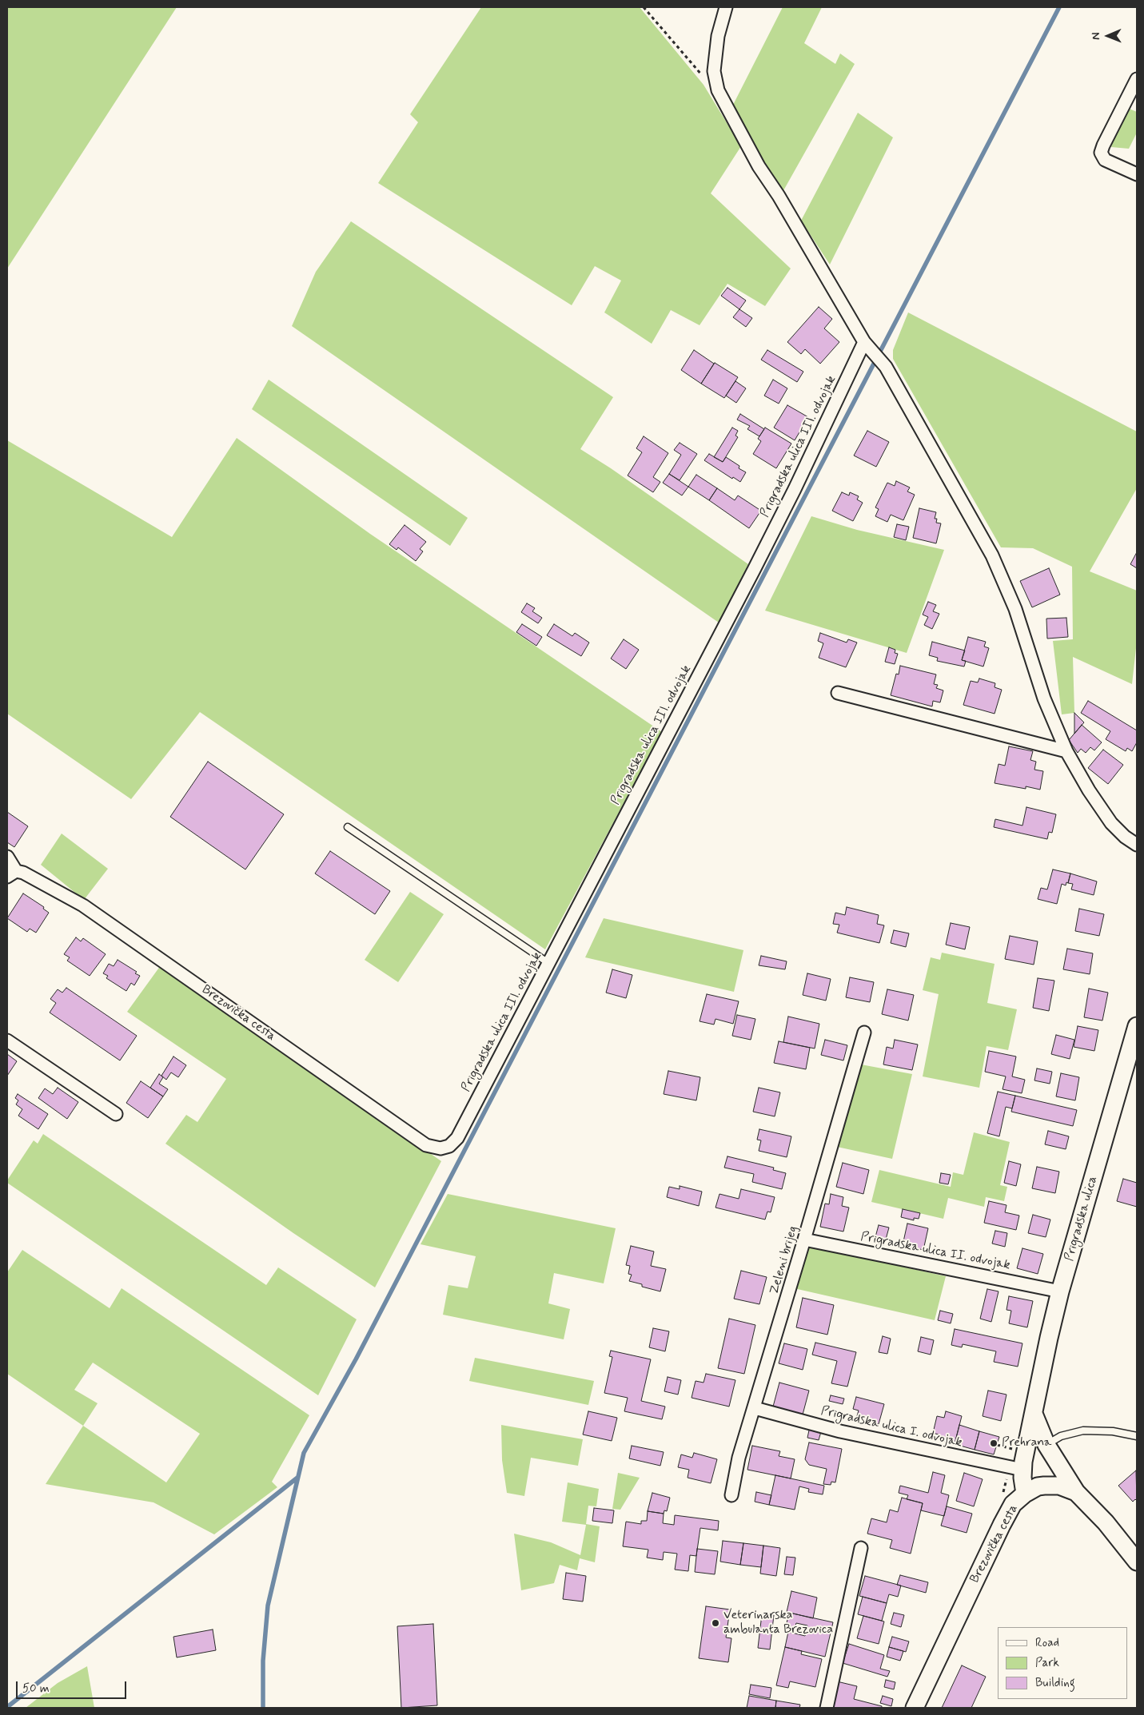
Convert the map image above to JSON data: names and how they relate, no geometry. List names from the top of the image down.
{
  "streets": {
    "main road": ["Brezovička cesta", "Prigradska ulica"],
    "street": [
      "Prigradska ulica III. odvojak",
      "Prigradska ulica II. odvojak",
      "Zeleni brijeg",
      "Prigradska ulica I. odvojak"
    ]
  },
  "crossings": [
    ["Prigradska ulica III. odvojak", "Brezovička cesta"],
    ["Brezovička cesta", "Prigradska ulica"],
    ["Prigradska ulica", "Prigradska ulica II. odvojak"],
    ["Prigradska ulica", "Prigradska ulica I. odvojak"],
    ["Prigradska ulica II. odvojak", "Zeleni brijeg"],
    ["Zeleni brijeg", "Prigradska ulica I. odvojak"]
  ],
  "places": ["Prehrana", "Veterinarska ambulanta Brezovica"],
  "legend": ["Road", "Park", "Building"],
  "scale_bar": "50 m",
  "north": "left"
}
